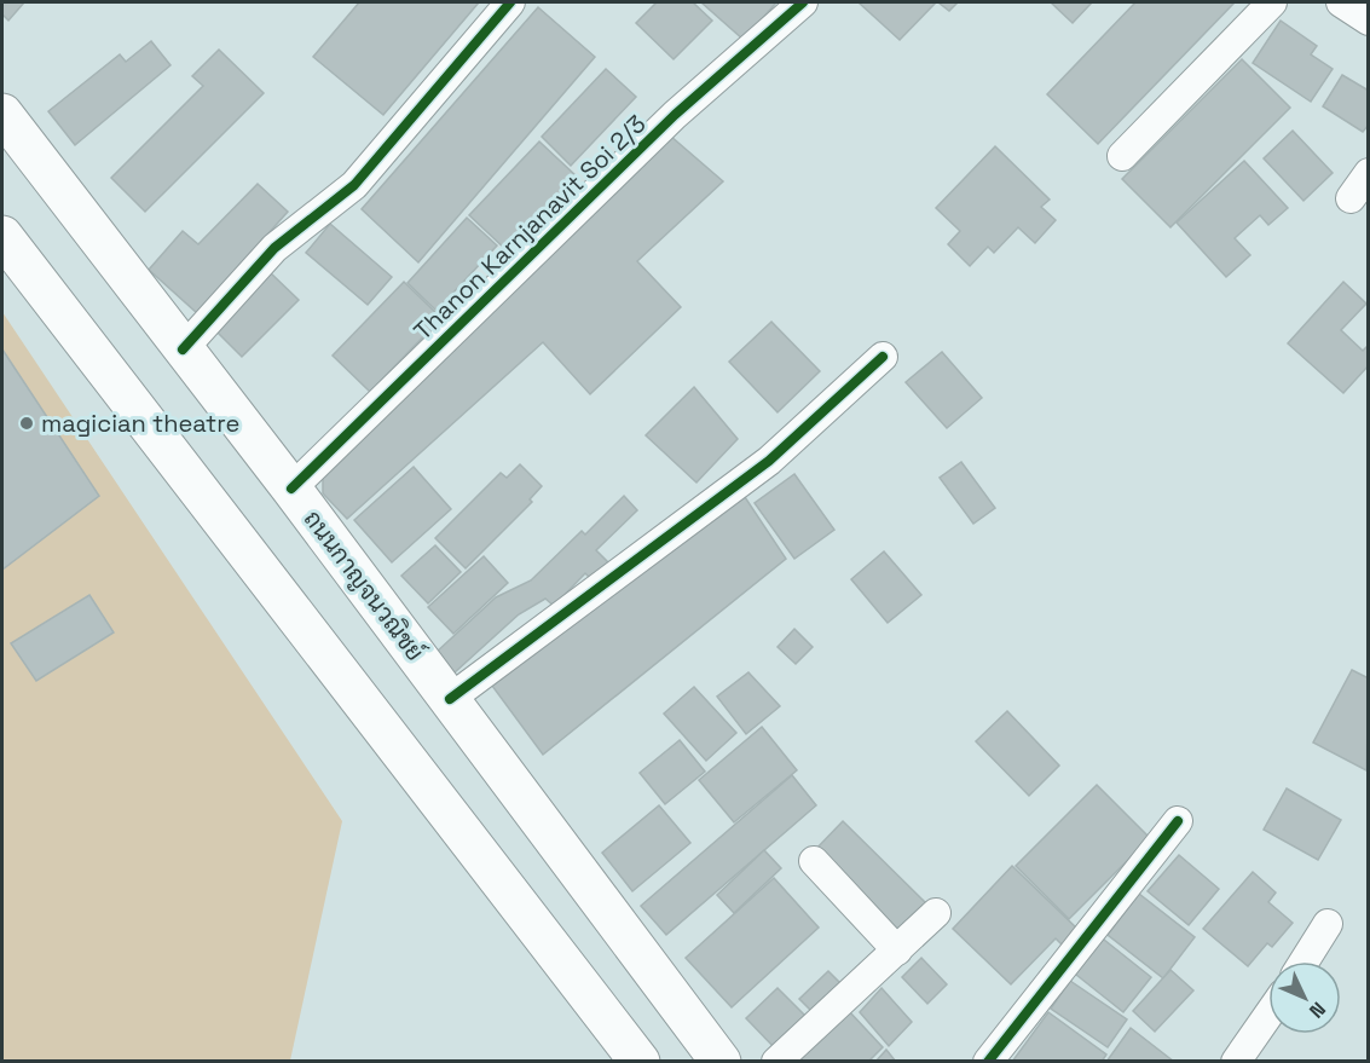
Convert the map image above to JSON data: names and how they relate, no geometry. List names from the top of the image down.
{
  "streets": {
    "main road": ["ถนนกาญจนวณิชย์"],
    "street": ["Thanon Karnjanavit Soi 2/3"]
  },
  "crossings": [
    ["Thanon Karnjanavit Soi 2/3", "ถนนกาญจนวณิชย์"]
  ],
  "places": ["magician theatre"],
  "north": "bottom right"
}
